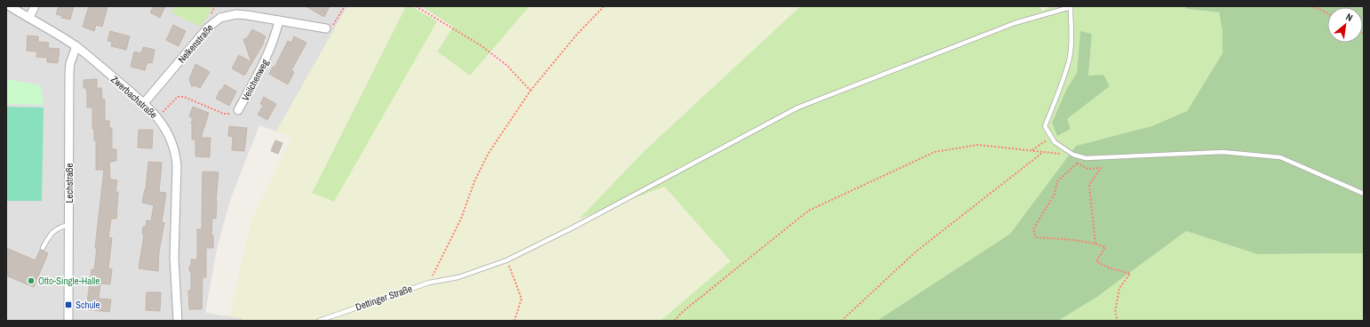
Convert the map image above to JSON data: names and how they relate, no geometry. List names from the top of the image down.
{
  "streets": {
    "street": [
      "Nelkenstraße",
      "Veilchenweg",
      "Zwerbachstraße",
      "Lechstraße"
    ],
    "lane": ["Dettinger Straße"]
  },
  "crossings": [
    ["Nelkenstraße", "Veilchenweg"],
    ["Nelkenstraße", "Zwerbachstraße"],
    ["Veilchenweg", "Zwerbachstraße"],
    ["Zwerbachstraße", "Lechstraße"]
  ],
  "places": {
    "other": ["Otto-Single-Halle"],
    "transit": ["Schule"]
  },
  "north": "top right"
}
